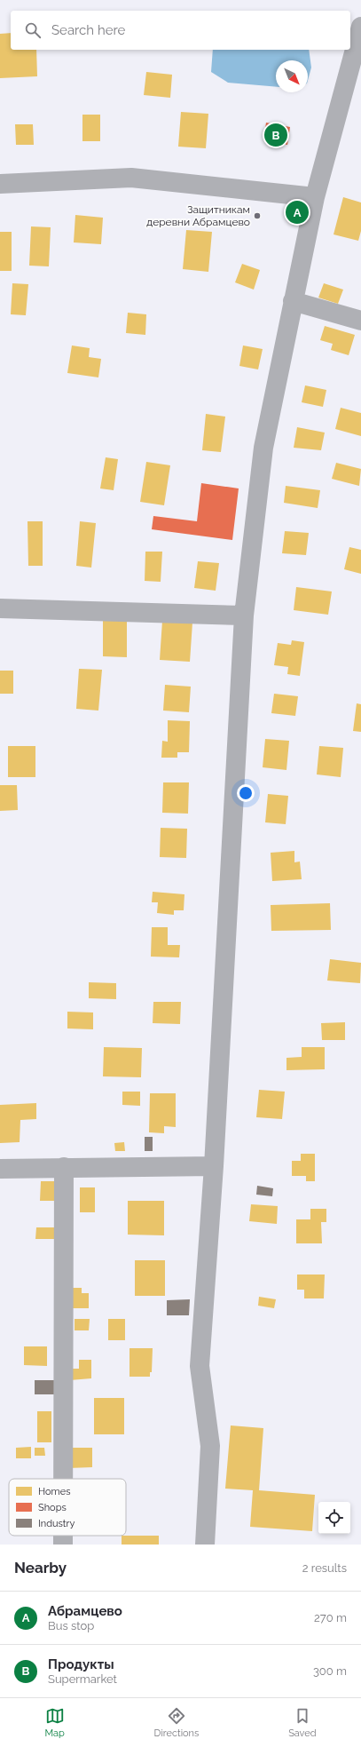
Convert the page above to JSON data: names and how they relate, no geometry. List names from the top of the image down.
{
  "places": ["Защитникам деревни Абрамцево"],
  "legend": ["Homes", "Shops", "Industry"],
  "north": "bottom right",
  "page": {
    "search": "Search here",
    "pins": ["B", "A"],
    "heading": ["Nearby", "2 results"],
    "list": [
      {
        "mark": "A",
        "name": "Абрамцево",
        "note": "Bus stop",
        "value": "270 m"
      },
      {
        "mark": "B",
        "name": "Продукты",
        "note": "Supermarket",
        "value": "300 m"
      }
    ],
    "nav": ["Map", "Directions", "Saved"]
  }
}
